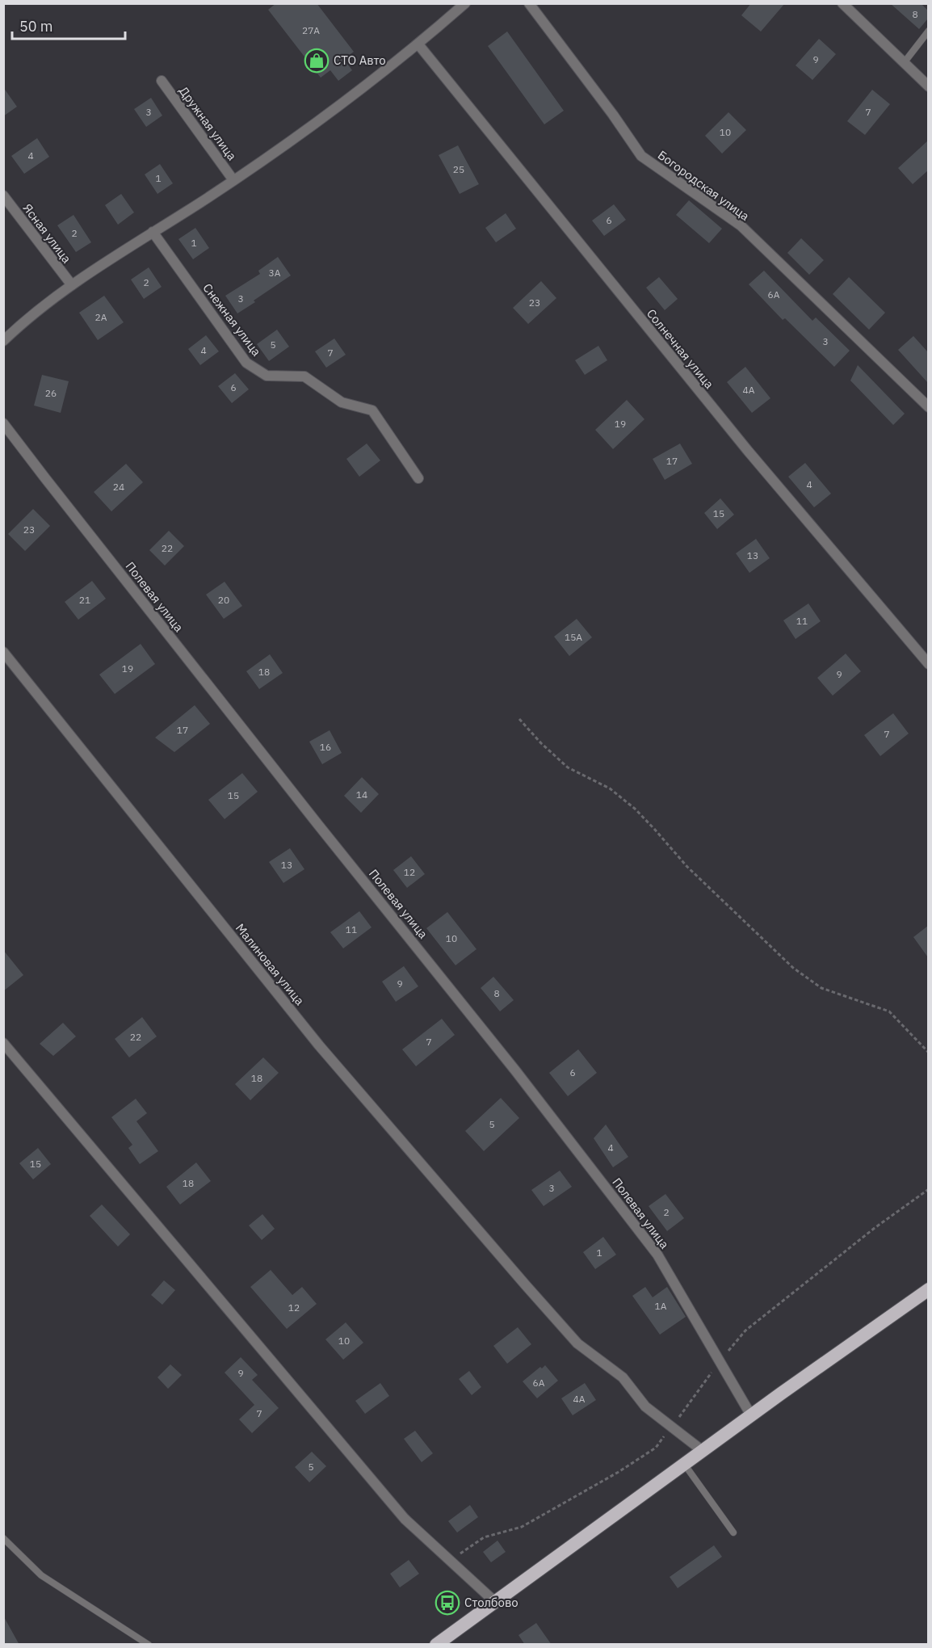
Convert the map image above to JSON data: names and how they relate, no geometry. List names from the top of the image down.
{
  "streets": {
    "street": [
      "Дружная улица",
      "Богородская улица",
      "Ясная улица",
      "Снежная улица",
      "Солнечная улица",
      "Полевая улица",
      "Малиновая улица"
    ]
  },
  "places": {
    "shop": ["СТО Авто"],
    "bus stop": ["Столбово"]
  },
  "house_numbers": [
    "8",
    "27А",
    "9",
    "3",
    "7",
    "10",
    "4",
    "25",
    "1",
    "6",
    "2",
    "1",
    "3А",
    "2",
    "6А",
    "3",
    "23",
    "2А",
    "3",
    "5",
    "4",
    "7",
    "6",
    "4А",
    "26",
    "19",
    "17",
    "4",
    "24",
    "15",
    "23",
    "22",
    "13",
    "21",
    "20",
    "11",
    "15А",
    "19",
    "18",
    "9",
    "17",
    "7",
    "16",
    "14",
    "15",
    "13",
    "12",
    "11",
    "10",
    "9",
    "8",
    "22",
    "7",
    "6",
    "18",
    "5",
    "4",
    "15",
    "18",
    "3",
    "2",
    "1",
    "1А",
    "12",
    "10",
    "9",
    "6А",
    "4А",
    "7",
    "5"
  ],
  "scale_bar": "50 m"
}
